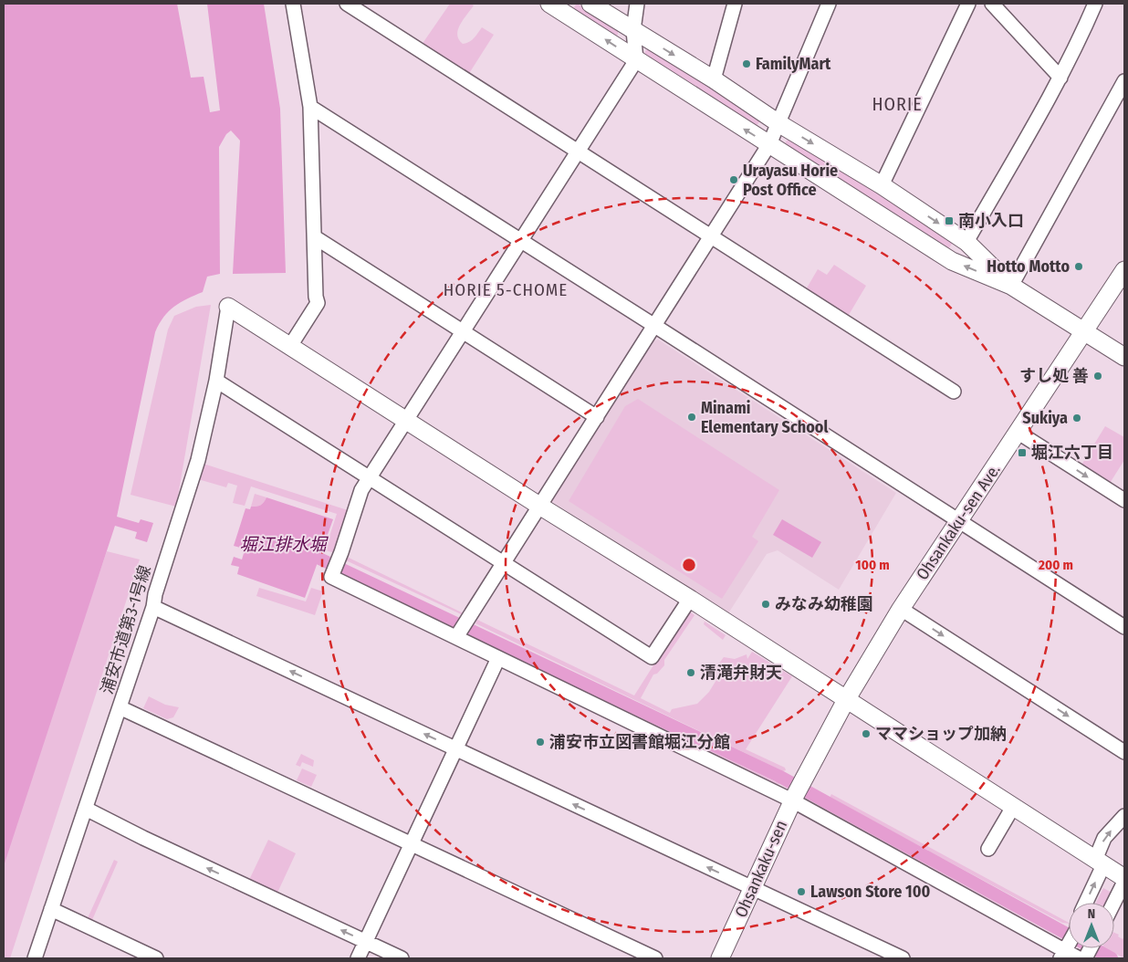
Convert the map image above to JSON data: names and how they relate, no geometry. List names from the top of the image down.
{
  "streets": {
    "street": ["Ohsankaku-sen Ave.", "浦安市道第3-1号線", "Ohsankaku-sen"]
  },
  "crossings": [
    ["Ohsankaku-sen Ave.", "Ohsankaku-sen"]
  ],
  "districts": ["HORIE", "HORIE 5-CHOME"],
  "water": ["堀江排水堀"],
  "places": {
    "other": [
      "FamilyMart",
      "Urayasu Horie Post Office",
      "Hotto Motto",
      "すし処 善",
      "Minami Elementary School",
      "Sukiya",
      "みなみ幼稚園",
      "清滝弁財天",
      "ママショップ加納",
      "浦安市立図書館堀江分館",
      "Lawson Store 100"
    ],
    "transit": ["南小入口", "堀江六丁目"]
  },
  "north": "top",
  "rings": ["100 m", "200 m"]
}
